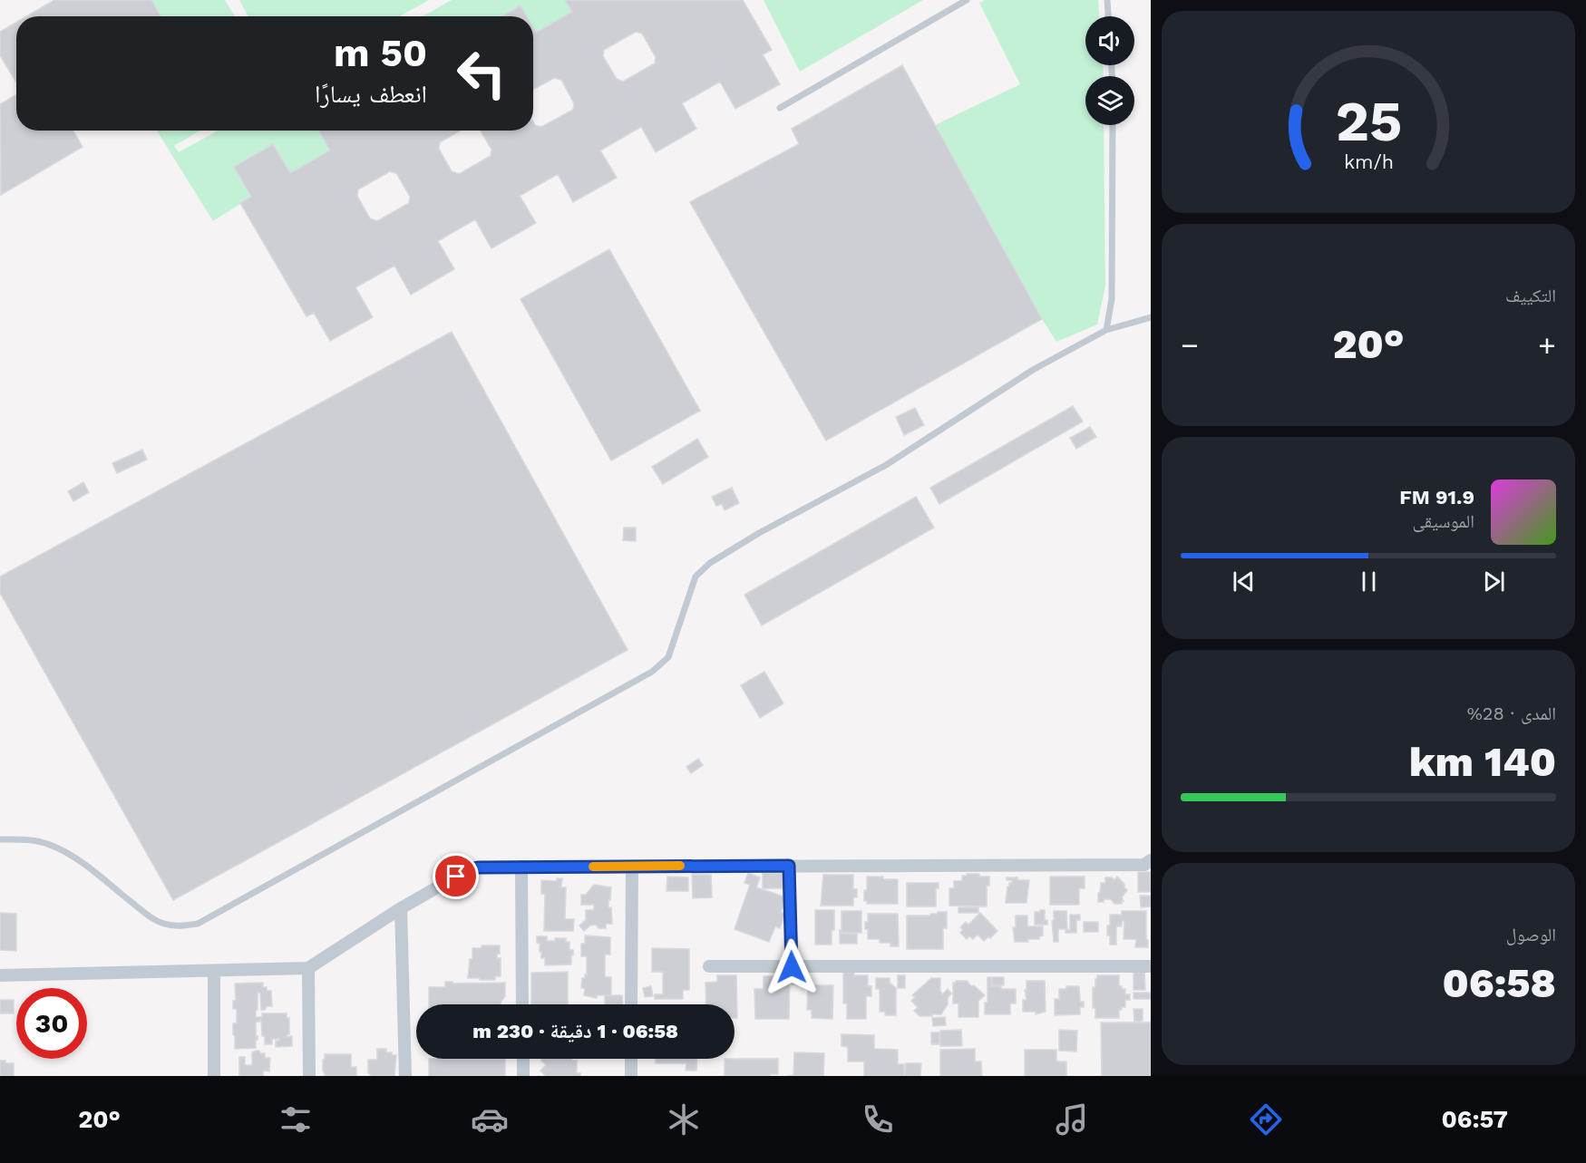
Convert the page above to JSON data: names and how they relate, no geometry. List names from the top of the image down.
{
  "page": {
    "turn": ["50 m", "انعطف يسارًا"],
    "tile": [
      "التكييف",
      ["المدى · 28%", "140 km"],
      ["الوصول", "06:58"]
    ],
    "heat": ["−", "20°", "+"],
    "song": ["91.9 FM", "الموسيقى"],
    "limit": "30",
    "trip": "06:58 · 1 دقيقة · 230 m",
    "tabs": ["06:57", "20°"],
    "gauge": ["25", "km/h"]
  }
}
